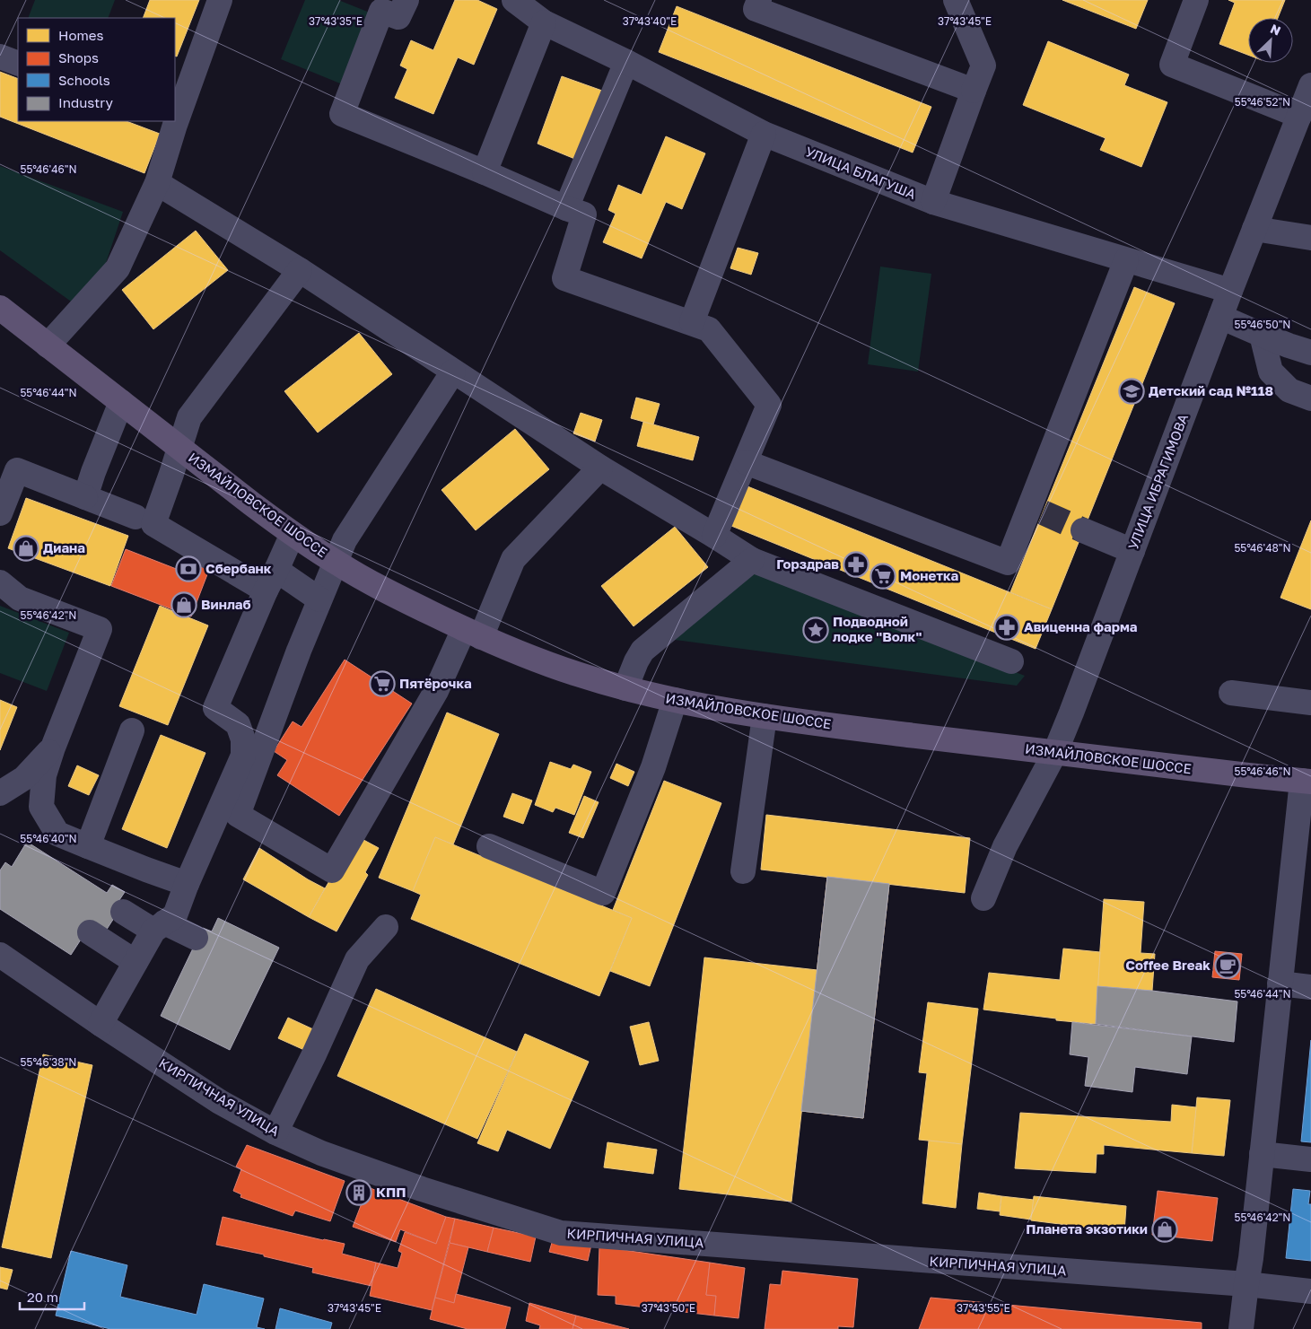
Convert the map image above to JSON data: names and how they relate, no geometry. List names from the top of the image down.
{
  "streets": {
    "main road": ["ИЗМАЙЛОВСКОЕ ШОССЕ"],
    "street": ["УЛИЦА БЛАГУША", "УЛИЦА ИБРАГИМОВА", "КИРПИЧНАЯ УЛИЦА"]
  },
  "crossings": [
    ["УЛИЦА БЛАГУША", "УЛИЦА ИБРАГИМОВА"],
    ["УЛИЦА ИБРАГИМОВА", "ИЗМАЙЛОВСКОЕ ШОССЕ"]
  ],
  "places": {
    "school or university": ["Детский сад №118"],
    "shop": ["Диана", "Винлаб", "Планета экзотики"],
    "pharmacy": ["Горздрав", "Авиценна фарма"],
    "bank": ["Сбербанк"],
    "supermarket": ["Монетка", "Пятёрочка"],
    "place": ["Подводной лодке \"Волк\""],
    "cafe": ["Coffee Break"],
    "building": ["КПП"]
  },
  "legend": [
    "Homes",
    "Shops",
    "Schools",
    "Industry"
  ],
  "scale_bar": "20 m",
  "north": "top right",
  "coordinates": [
    "37°43'35\"E",
    "37°43'40\"E",
    "37°43'45\"E",
    "55°46'52\"N",
    "55°46'46\"N",
    "55°46'50\"N",
    "55°46'44\"N",
    "55°46'48\"N",
    "55°46'42\"N",
    "55°46'40\"N",
    "55°46'38\"N",
    "37°43'50\"E",
    "37°43'55\"E"
  ]
}
